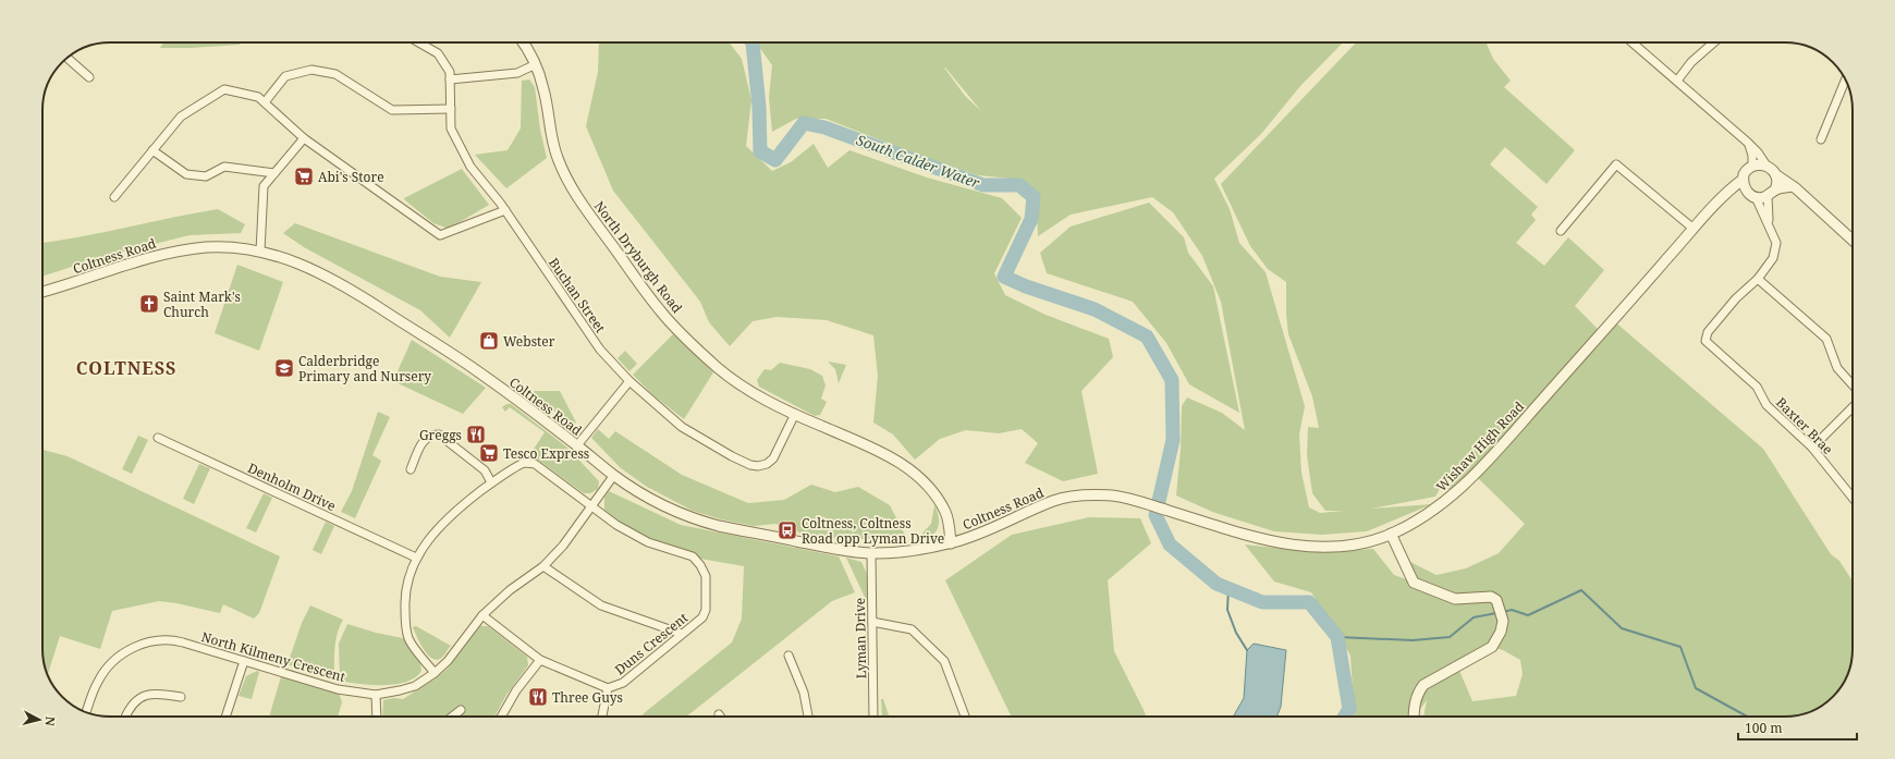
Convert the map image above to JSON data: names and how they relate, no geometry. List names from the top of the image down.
{
  "streets": {
    "street": [
      "Coltness Road",
      "North Dryburgh Road",
      "Buchan Street",
      "Baxter Brae",
      "Wishaw High Road",
      "Denholm Drive",
      "Lyman Drive",
      "Duns Crescent",
      "North Kilmeny Crescent"
    ]
  },
  "crossings": [
    ["Coltness Road", "North Dryburgh Road"],
    ["Coltness Road", "Wishaw High Road"],
    ["Coltness Road", "Lyman Drive"],
    ["Coltness Road", "North Kilmeny Crescent"],
    ["North Dryburgh Road", "Buchan Street"],
    ["Baxter Brae", "Wishaw High Road"],
    ["Denholm Drive", "Duns Crescent"],
    ["Duns Crescent", "North Kilmeny Crescent"]
  ],
  "districts": ["COLTNESS"],
  "water": ["South Calder Water"],
  "places": {
    "supermarket": ["Abi's Store", "Tesco Express"],
    "church": ["Saint Mark's Church"],
    "shop": ["Webster"],
    "school or university": ["Calderbridge Primary and Nursery"],
    "restaurant": ["Greggs", "Three Guys"],
    "bus stop": ["Coltness, Coltness Road opp Lyman Drive"]
  },
  "scale_bar": "100 m",
  "north": "right"
}
